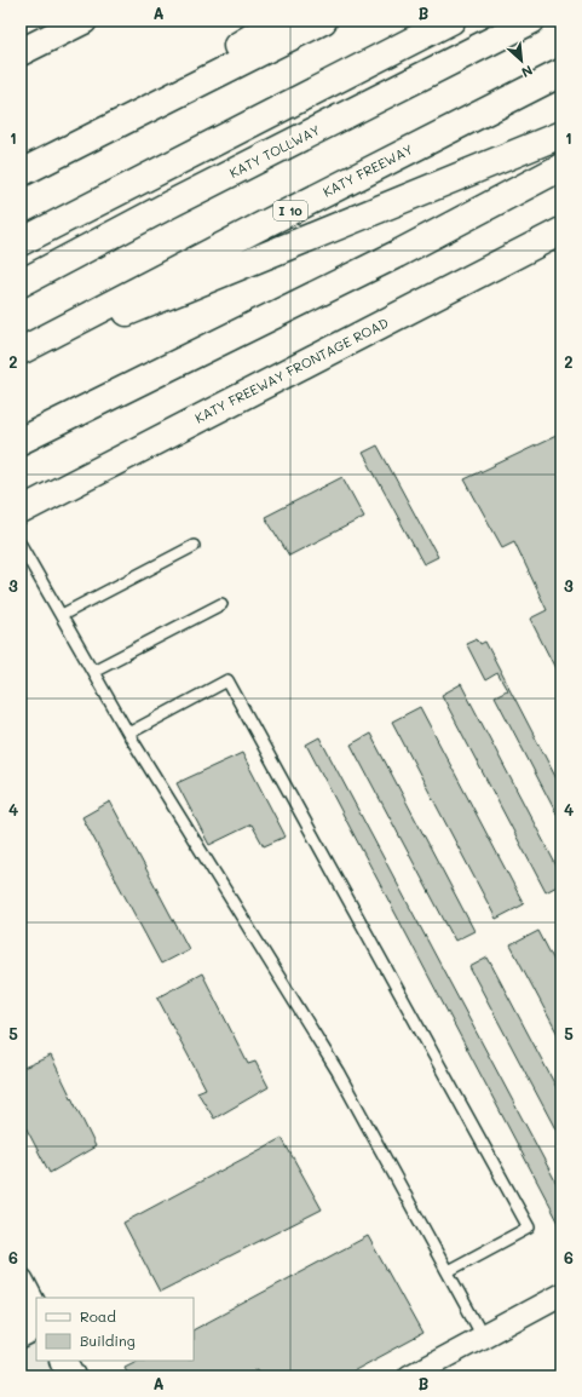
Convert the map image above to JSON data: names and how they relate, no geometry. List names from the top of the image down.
{
  "streets": {
    "main road": [
      "KATY TOLLWAY",
      "KATY FREEWAY",
      "I 10",
      "KATY FREEWAY FRONTAGE ROAD"
    ]
  },
  "legend": ["Road", "Building"],
  "north": "bottom right",
  "grid": {
    "columns": ["A", "B"],
    "rows": [
      "1",
      "2",
      "3",
      "4",
      "5",
      "6"
    ]
  }
}
